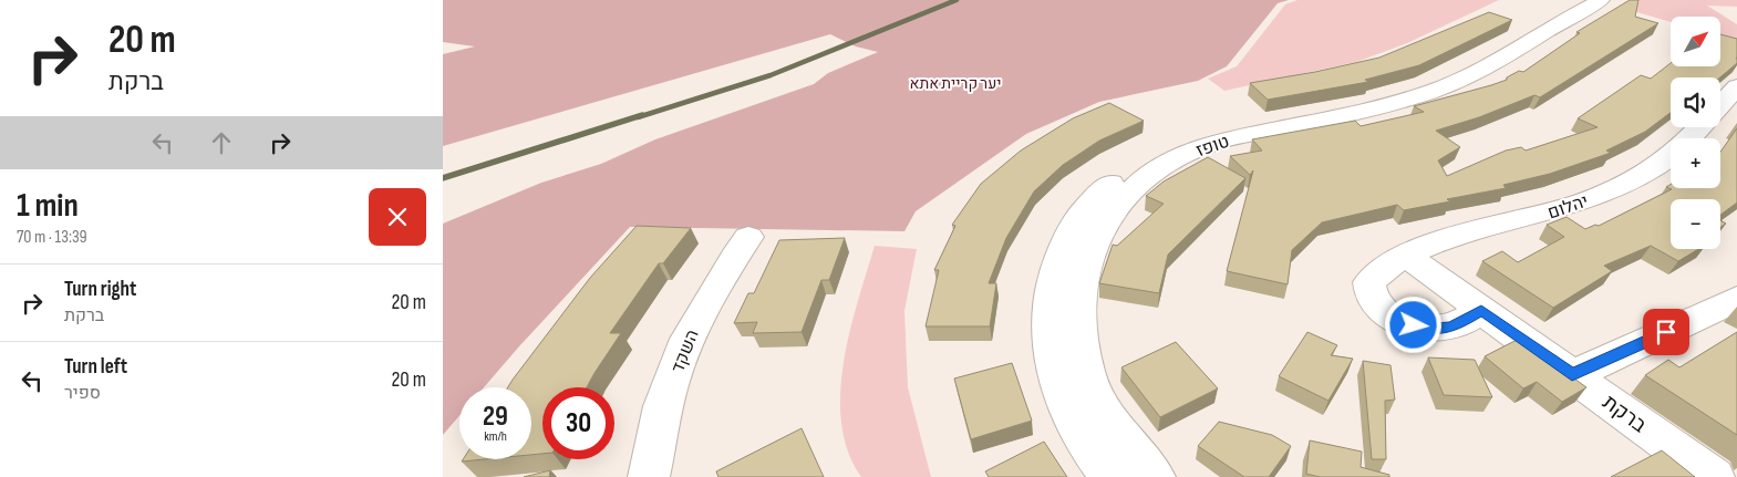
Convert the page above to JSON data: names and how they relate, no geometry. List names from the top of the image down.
{
  "streets": {
    "street": [
      "טופז",
      "יהלום",
      "השקד",
      "ברקת"
    ]
  },
  "crossings": [
    ["יהלום", "ברקת"]
  ],
  "parks": ["יער קריית אתא"],
  "north": "top right",
  "page": {
    "turn": ["20 m", "ברקת"],
    "map_buttons": ["+", "−"],
    "heading": ["1 min", "70 m · 13:39"],
    "list": [
      {
        "name": "Turn right",
        "note": "ברקת",
        "value": "20 m"
      },
      {
        "name": "Turn left",
        "note": "ספיר",
        "value": "20 m"
      }
    ],
    "speed": "29 km/h",
    "limit": "30"
  }
}
